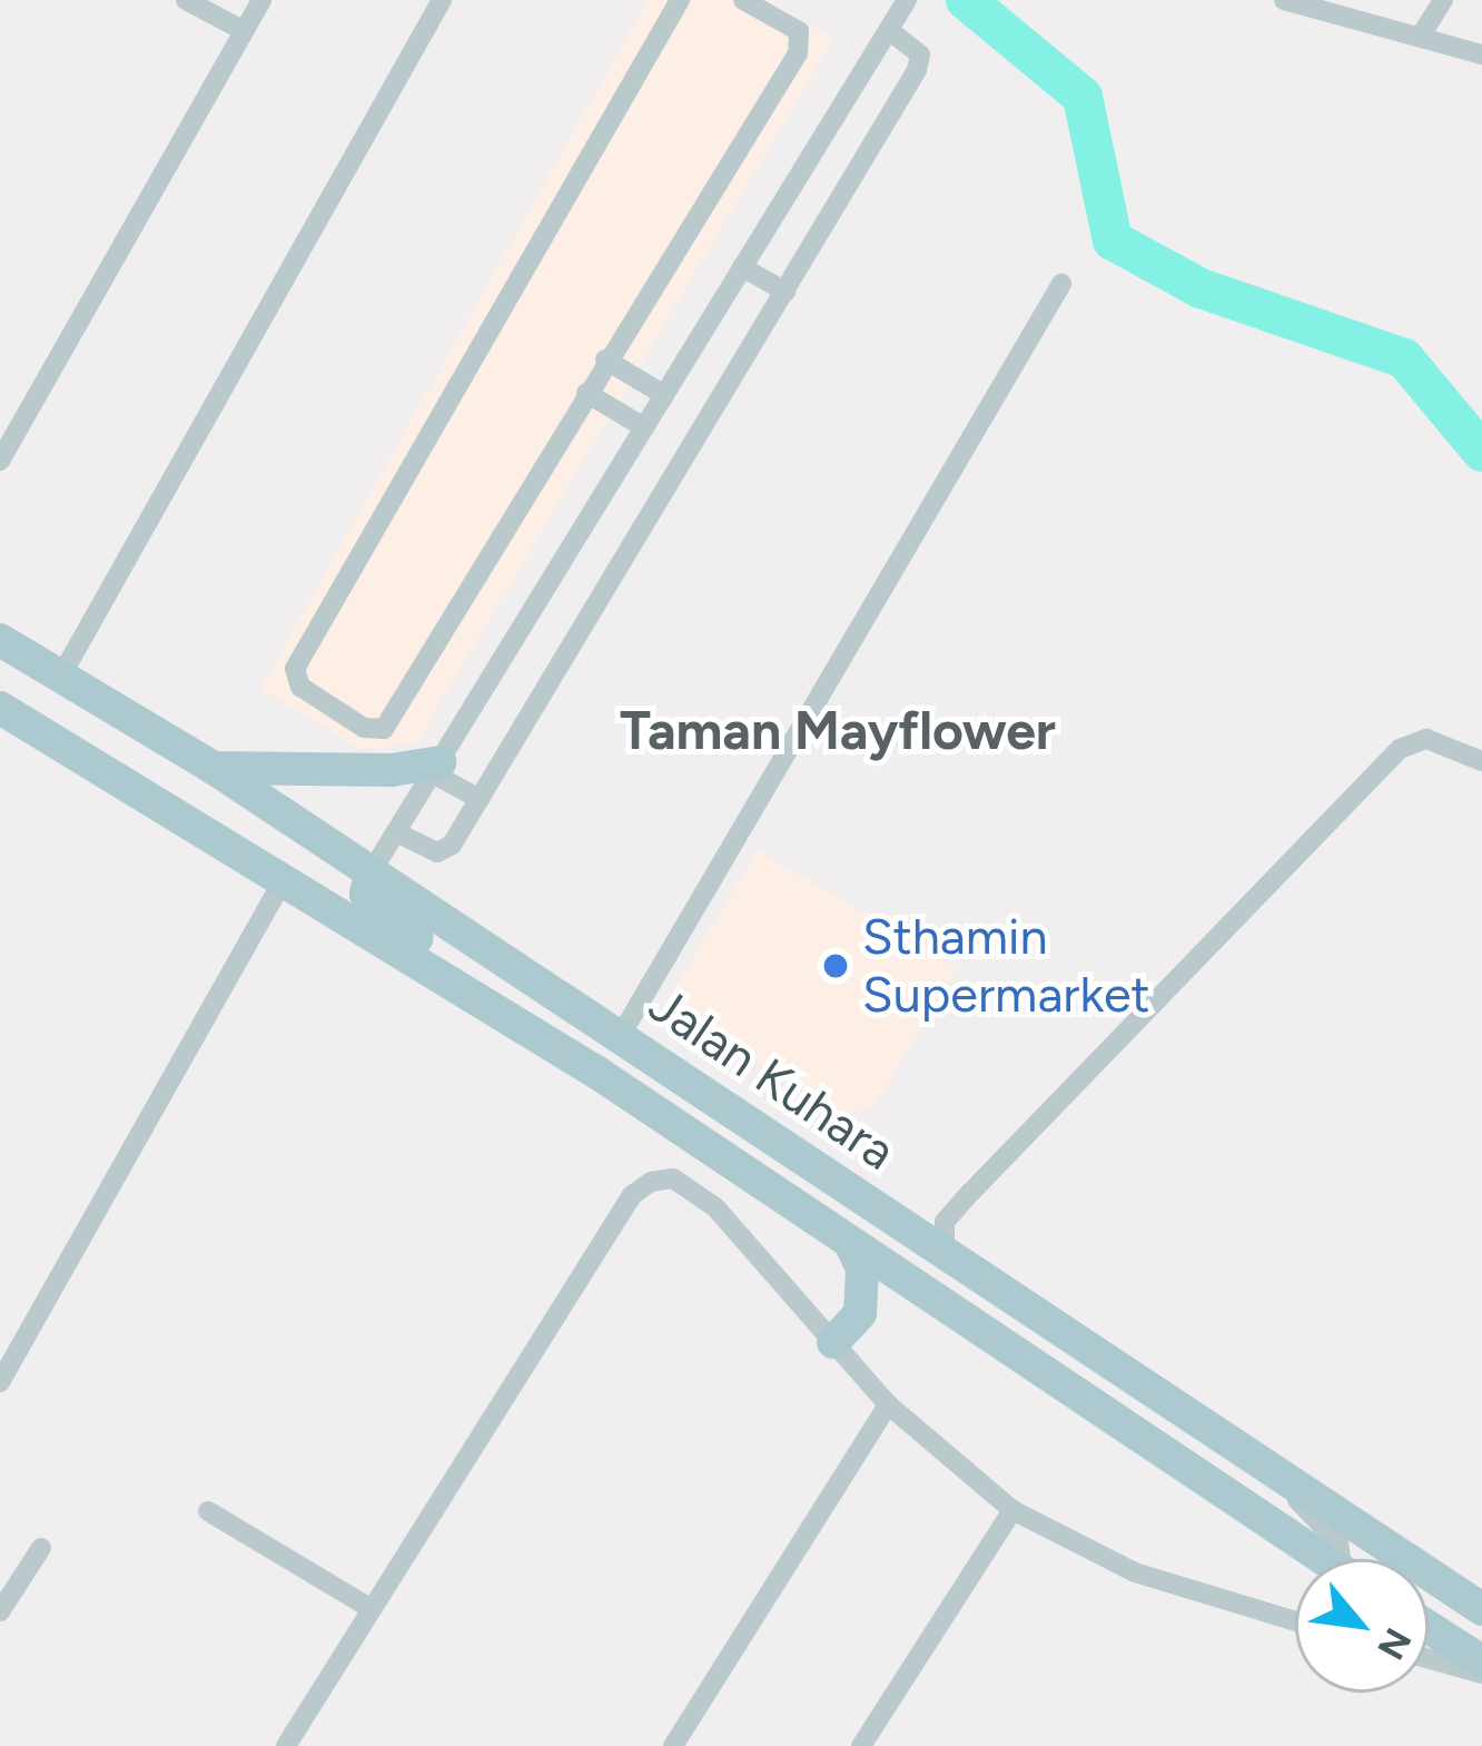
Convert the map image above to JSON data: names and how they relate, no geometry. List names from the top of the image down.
{
  "streets": {
    "main road": ["Jalan Kuhara"]
  },
  "districts": ["Taman Mayflower"],
  "places": ["Sthamin Supermarket"],
  "north": "bottom right"
}
